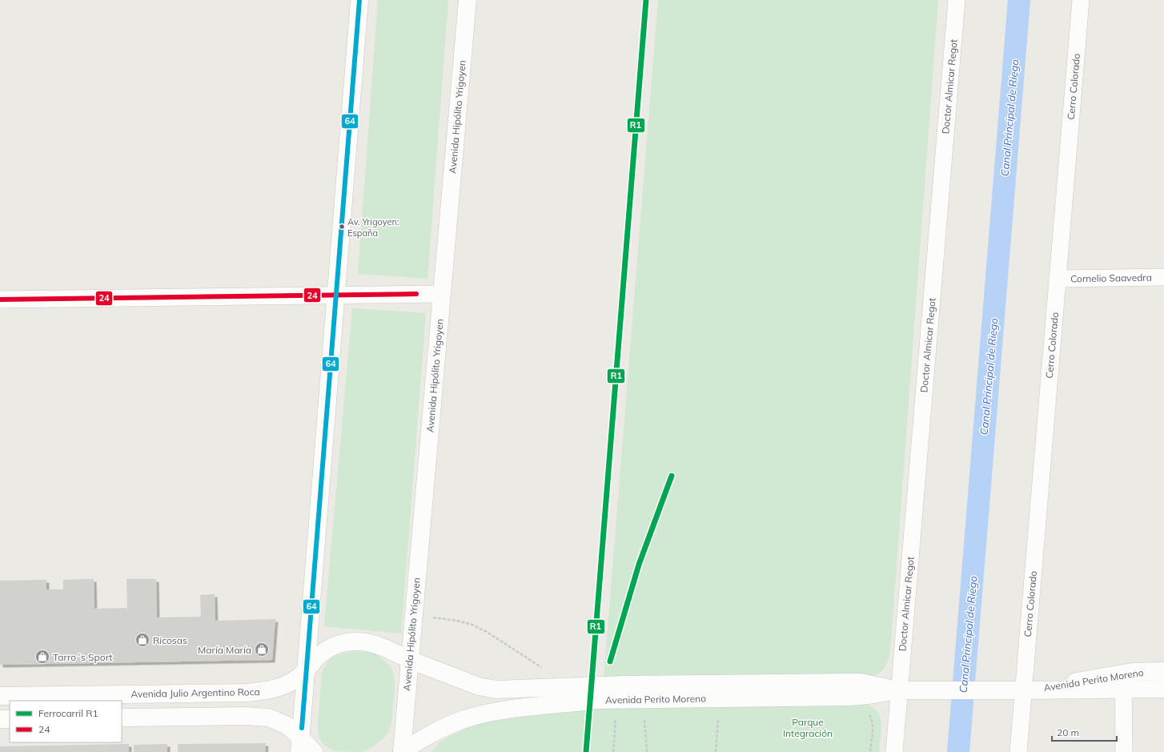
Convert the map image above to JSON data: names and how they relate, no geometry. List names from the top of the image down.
{
  "streets": {
    "main road": ["Avenida Hipólito Yrigoyen", "Avenida Perito Moreno", "Avenida Julio Argentino Roca"],
    "street": ["Doctor Almicar Regot", "Cerro Colorado", "Cornelio Saavedra"]
  },
  "crossings": [
    ["Doctor Almicar Regot", "Avenida Perito Moreno"],
    ["Cerro Colorado", "Cornelio Saavedra"],
    ["Cerro Colorado", "Avenida Perito Moreno"],
    ["Avenida Hipólito Yrigoyen", "Avenida Perito Moreno"],
    ["Avenida Hipólito Yrigoyen", "Avenida Julio Argentino Roca"],
    ["Avenida Perito Moreno", "Avenida Julio Argentino Roca"]
  ],
  "water": ["Canal Principal de Riego"],
  "parks": ["Parque Integración"],
  "places": {
    "other": ["Av. Yrigoyen: España"],
    "shop": ["Ricosas", "María María", "Tarro´s Sport"]
  },
  "lines": ["rail line R1", "transit line 64", "transit line 24"],
  "legend": ["Ferrocarril R1", "24"],
  "scale_bar": "20 m"
}
